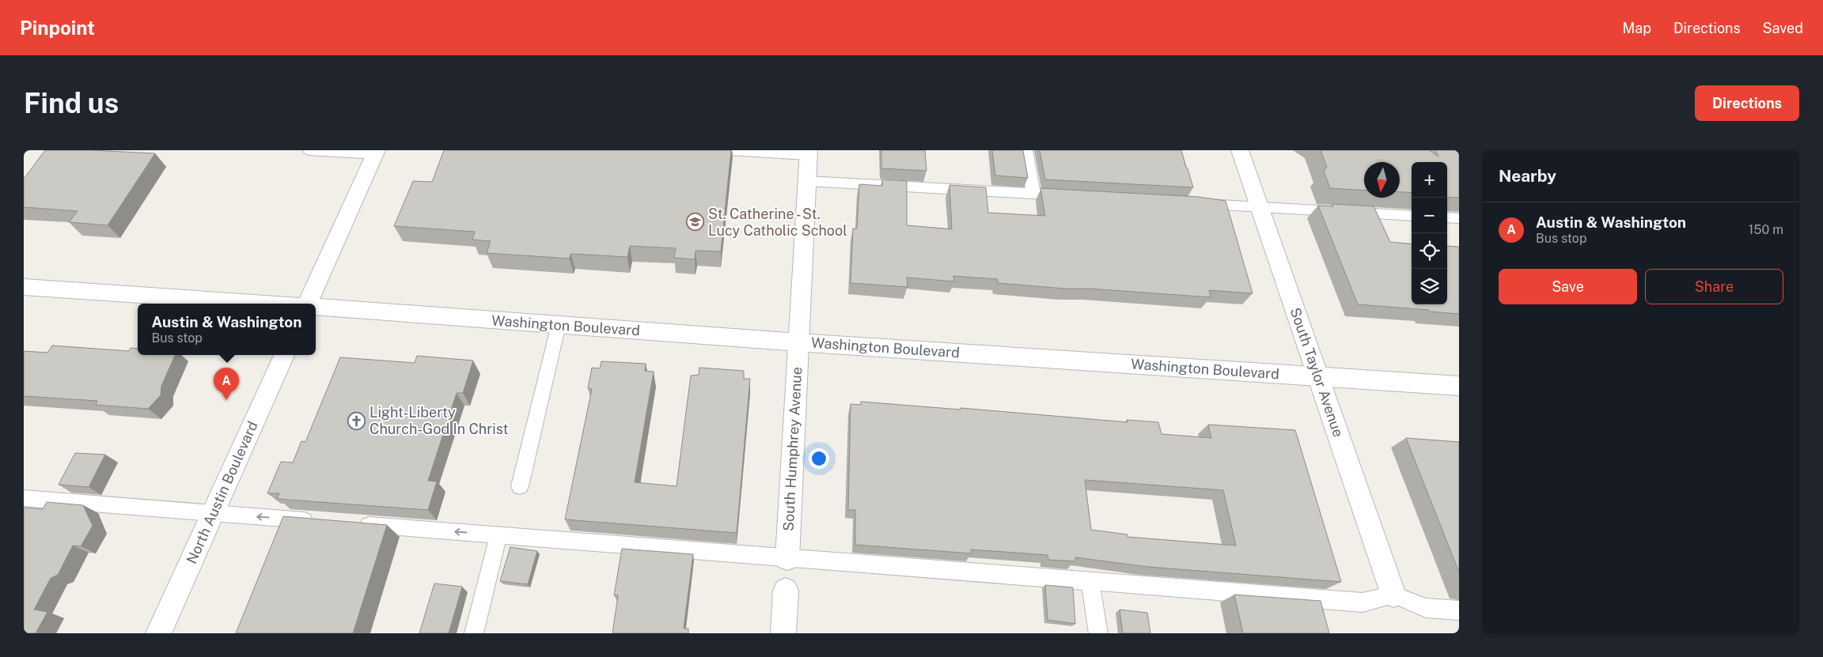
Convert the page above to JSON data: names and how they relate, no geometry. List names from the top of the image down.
{
  "streets": {
    "street": [
      "Washington Boulevard",
      "South Taylor Avenue",
      "South Humphrey Avenue",
      "North Austin Boulevard"
    ]
  },
  "crossings": [
    ["Washington Boulevard", "South Taylor Avenue"],
    ["Washington Boulevard", "South Humphrey Avenue"]
  ],
  "places": {
    "school or university": ["St. Catherine - St. Lucy Catholic School"],
    "church": ["Light-Liberty Church-God In Christ"]
  },
  "north": "bottom",
  "page": {
    "header": "Pinpoint",
    "nav": ["Map", "Directions", "Saved"],
    "buttons": [
      "Directions",
      ["Save", "Share"]
    ],
    "title": "Find us",
    "heading": "Nearby",
    "map_buttons": ["+", "−"],
    "list": [
      {
        "mark": "A",
        "name": "Austin & Washington",
        "note": "Bus stop",
        "value": "150 m"
      }
    ],
    "popup": ["Austin & Washington", "Bus stop"],
    "pins": "A"
  }
}
